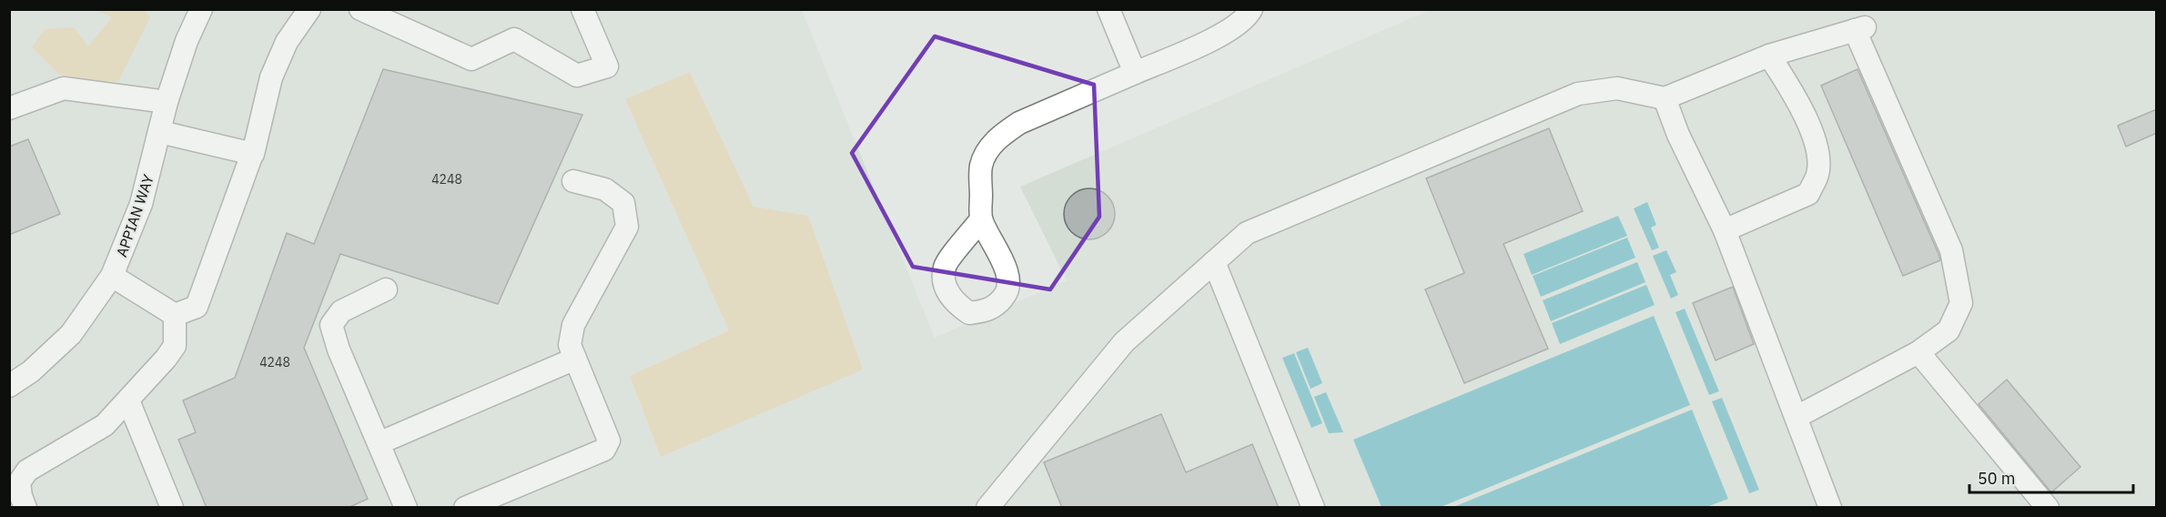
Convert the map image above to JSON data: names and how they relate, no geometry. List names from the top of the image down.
{
  "streets": {
    "street": ["APPIAN WAY"]
  },
  "house_numbers": ["4248", "4248"],
  "scale_bar": "50 m"
}
